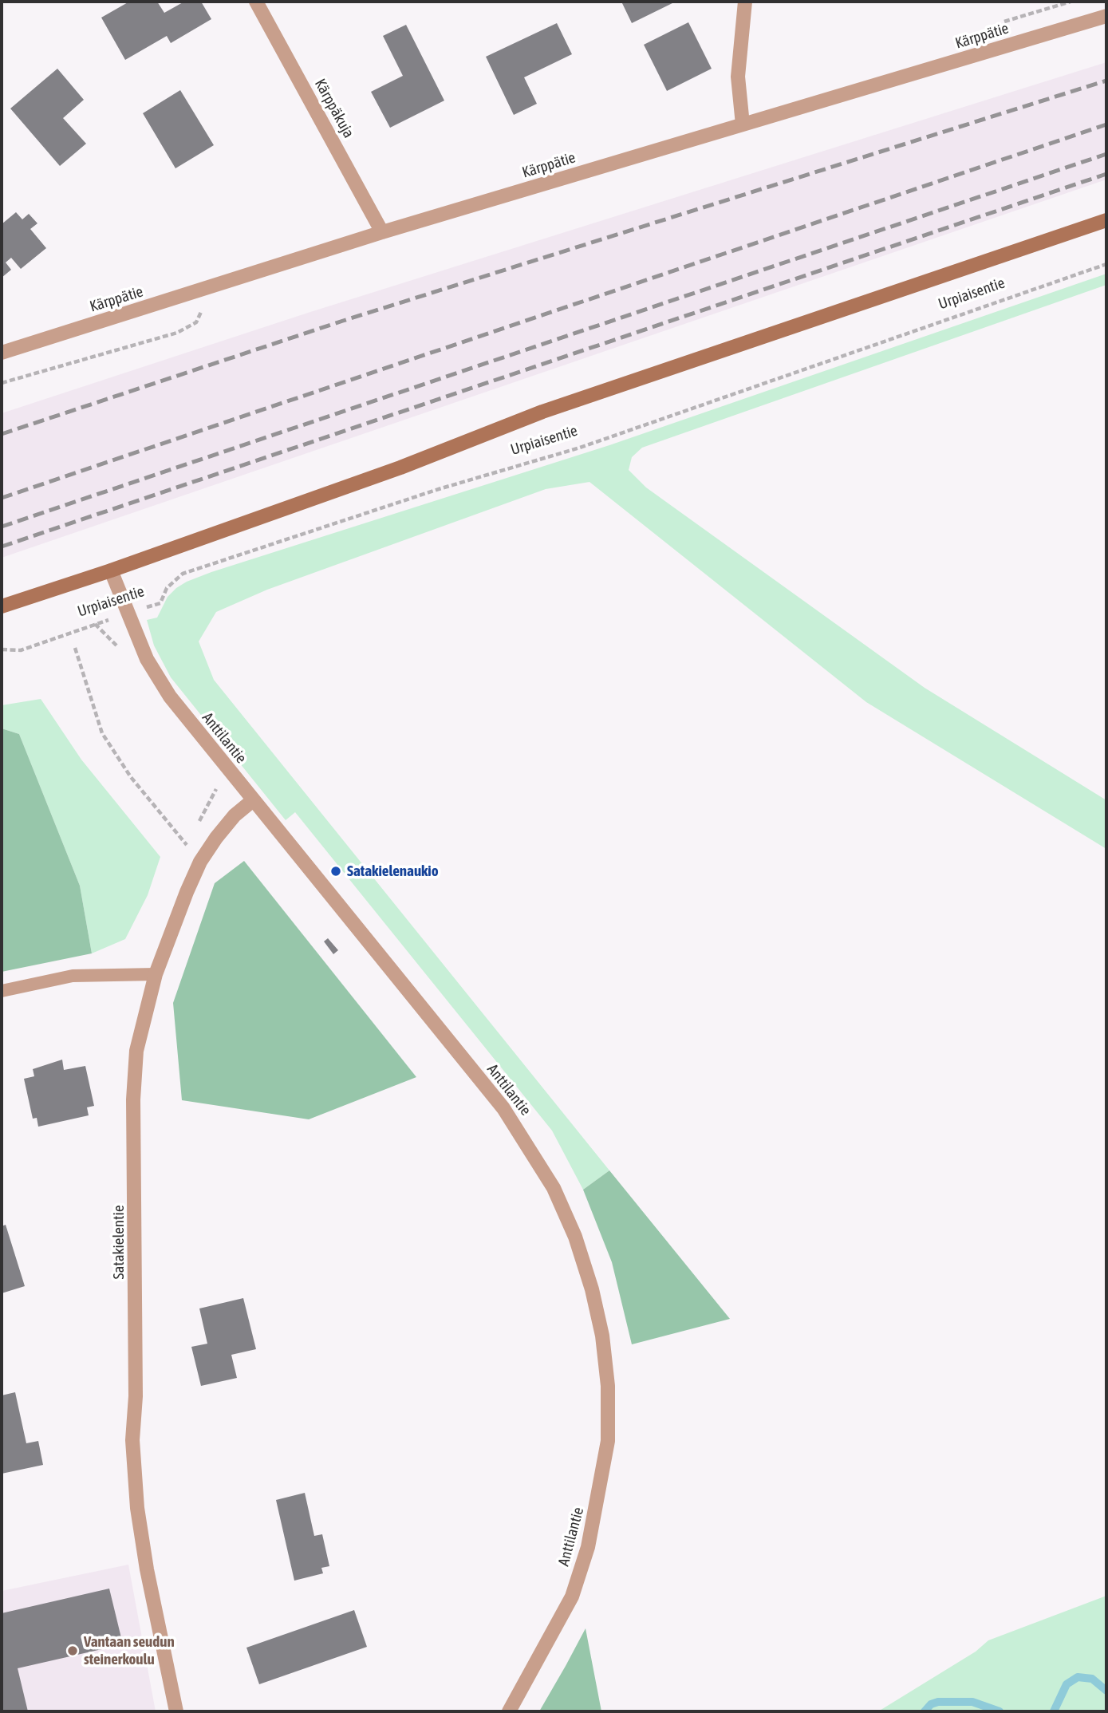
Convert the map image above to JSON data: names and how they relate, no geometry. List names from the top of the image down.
{
  "streets": {
    "main road": ["Urpiaisentie"],
    "street": [
      "Kärppätie",
      "Kärppäkuja",
      "Anttilantie",
      "Satakielentie"
    ]
  },
  "crossings": [
    ["Kärppätie", "Kärppäkuja"],
    ["Urpiaisentie", "Anttilantie"],
    ["Anttilantie", "Satakielentie"]
  ],
  "places": ["Satakielenaukio", "Vantaan seudun steinerkoulu"]
}
